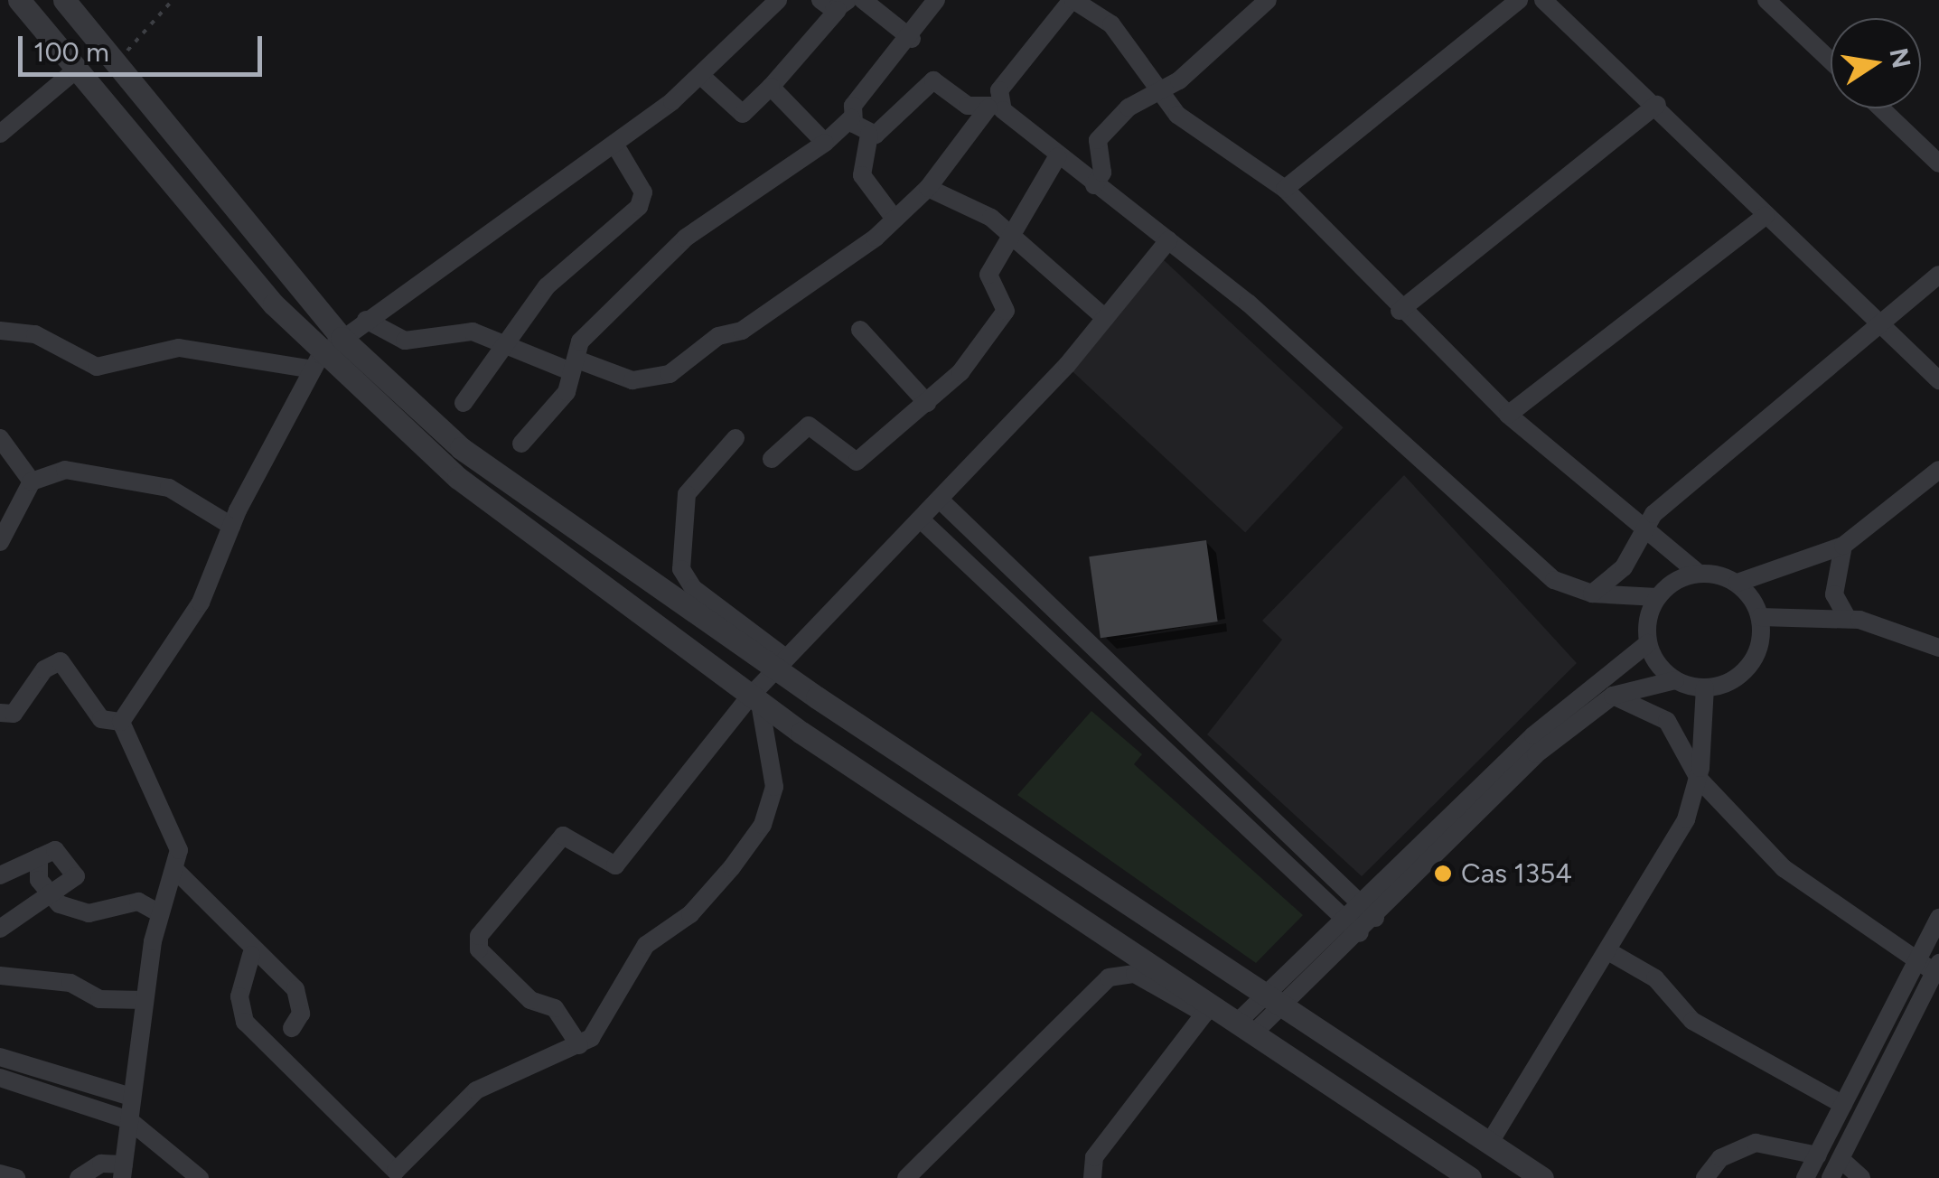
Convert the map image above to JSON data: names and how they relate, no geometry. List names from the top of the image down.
{
  "places": ["Cas 1354"],
  "scale_bar": "100 m",
  "north": "right"
}
